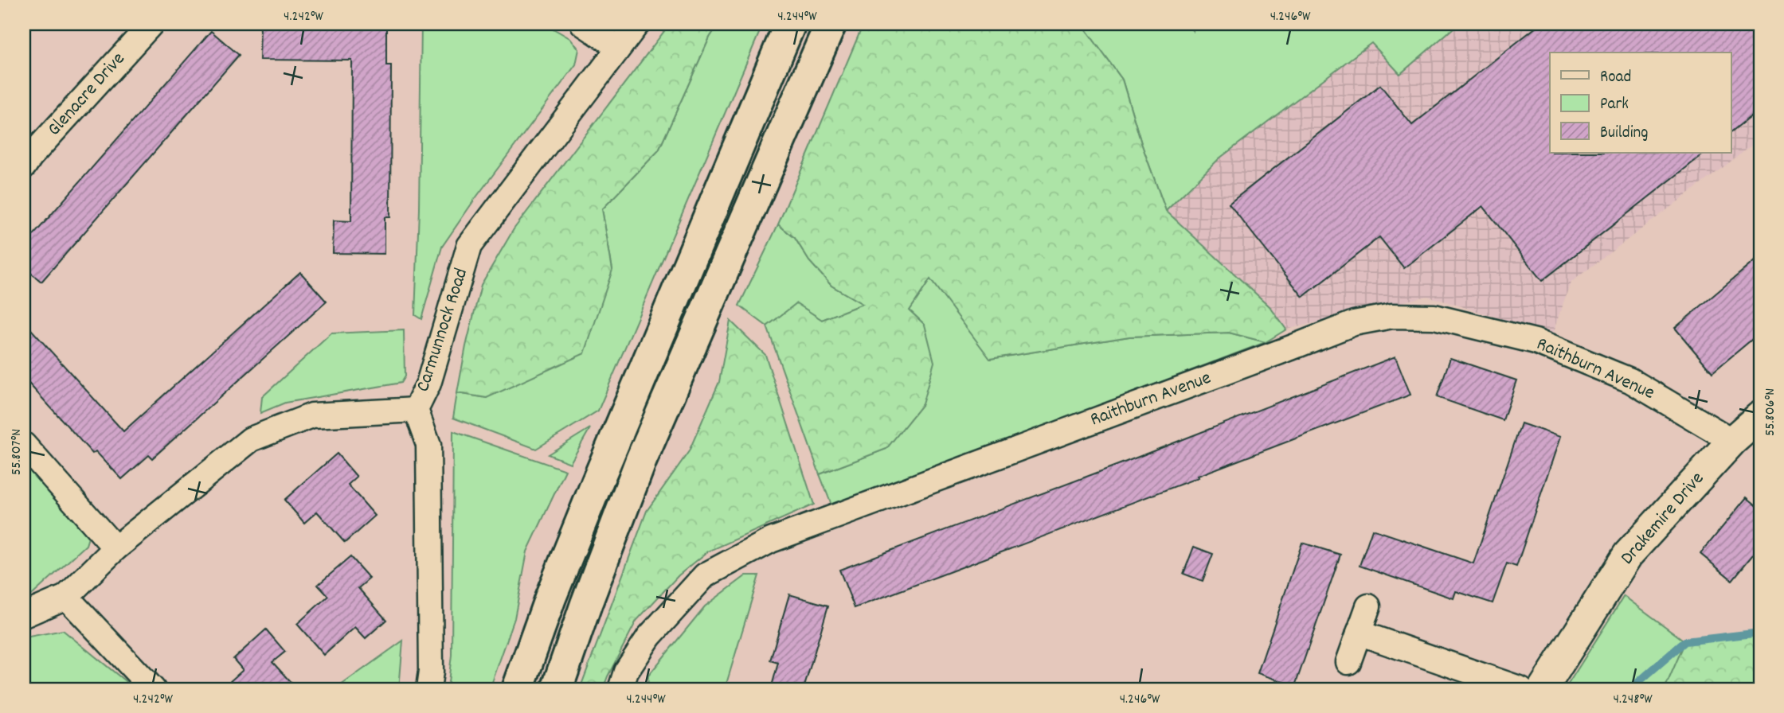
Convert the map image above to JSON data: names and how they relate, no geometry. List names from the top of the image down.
{
  "streets": {
    "street": [
      "Glenacre Drive",
      "Carmunnock Road",
      "Raithburn Avenue",
      "Drakemire Drive"
    ]
  },
  "crossings": [
    ["Raithburn Avenue", "Drakemire Drive"]
  ],
  "legend": ["Road", "Park", "Building"],
  "coordinates": [
    "4.242°W",
    "4.244°W",
    "4.246°W",
    "55.806°N",
    "55.807°N",
    "4.248°W"
  ]
}
